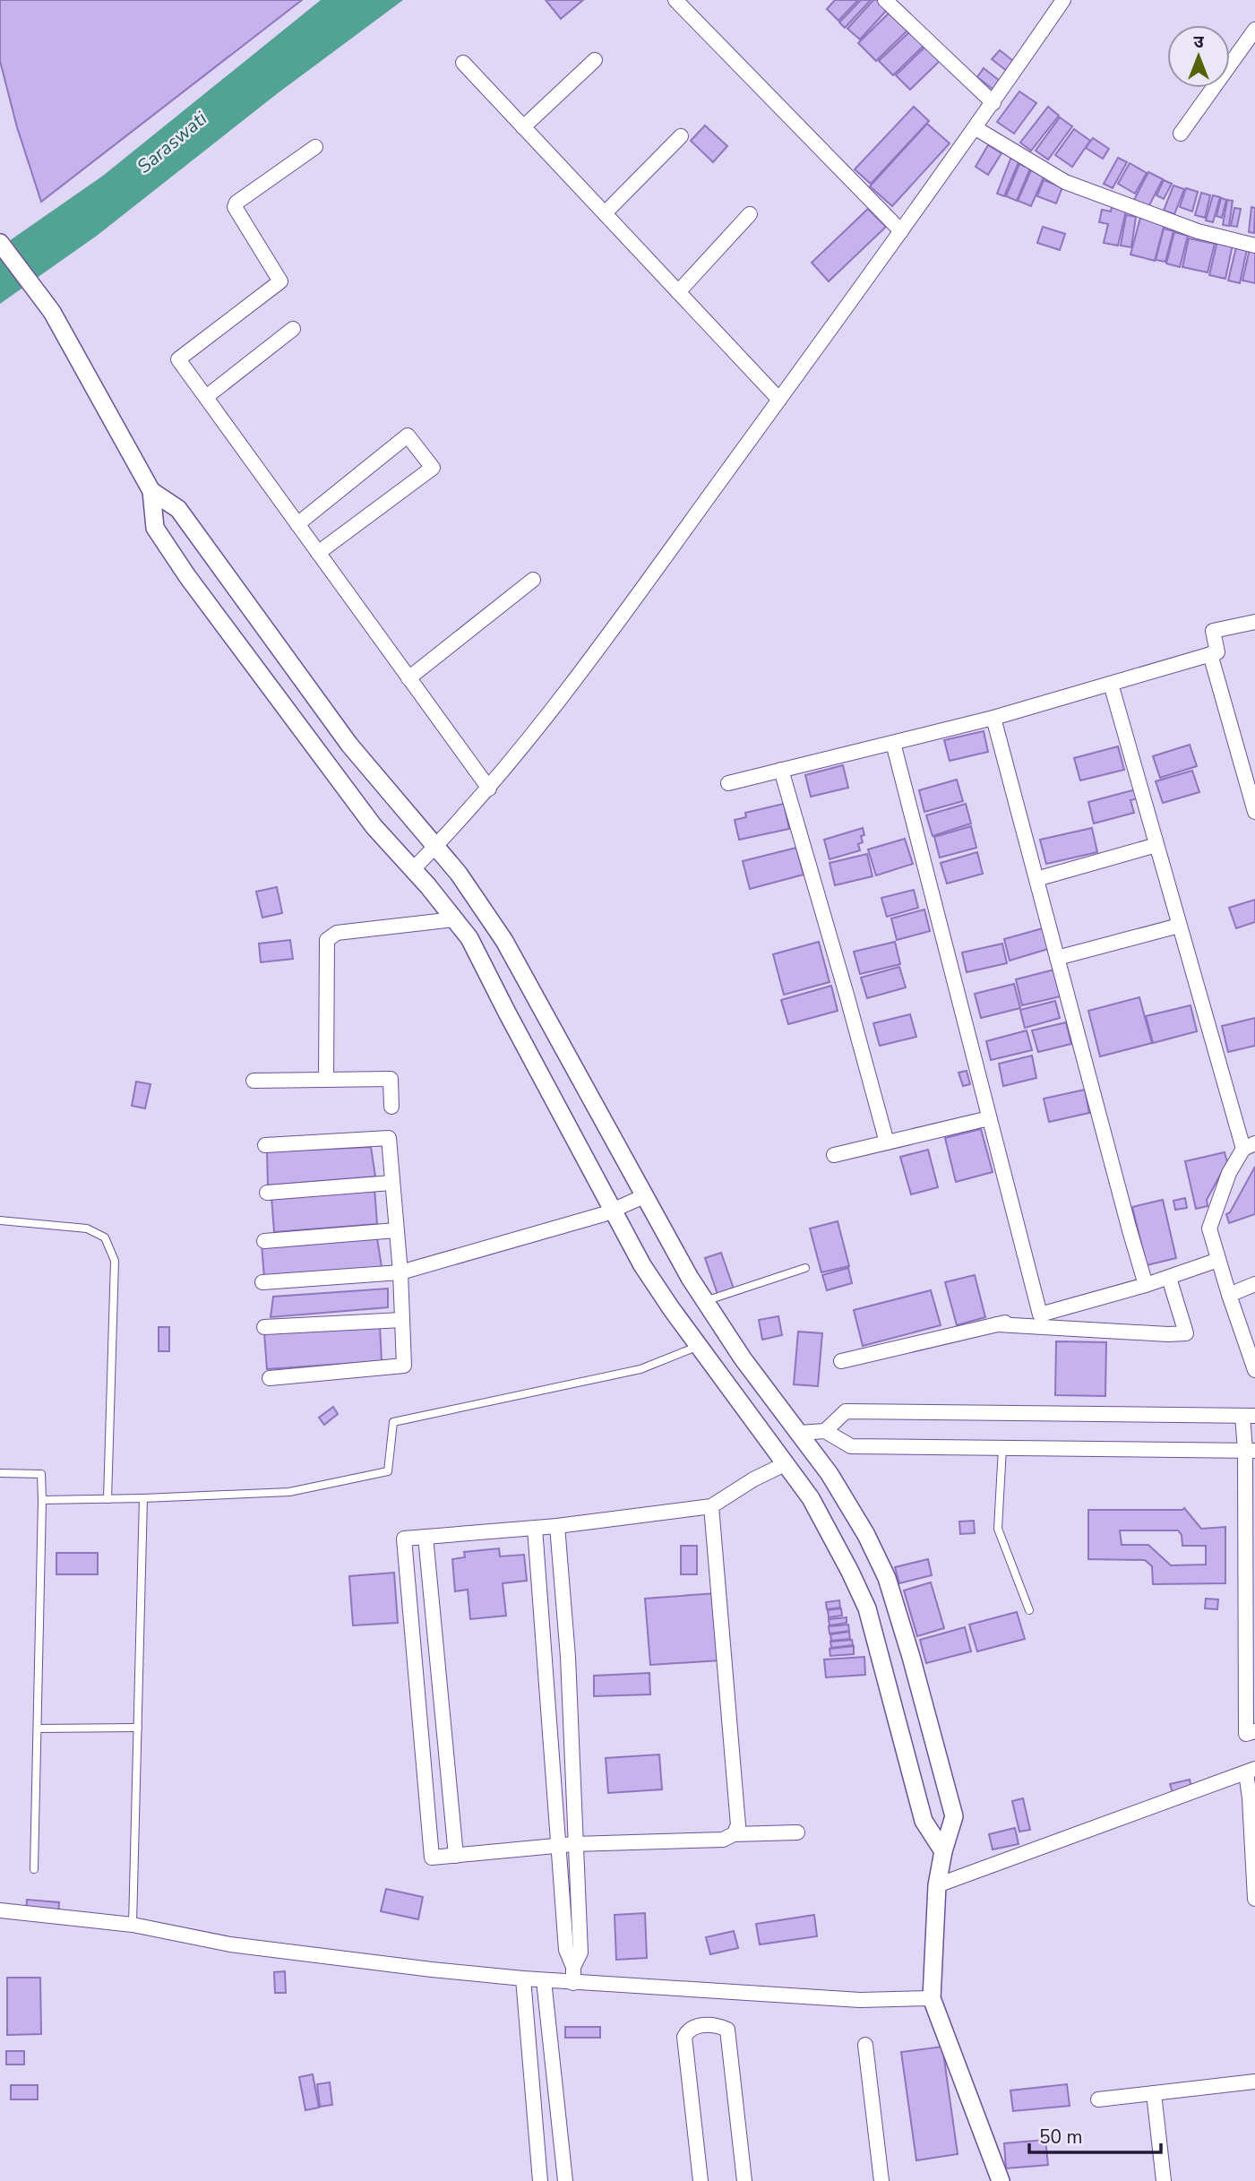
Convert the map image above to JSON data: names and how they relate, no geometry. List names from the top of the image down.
{
  "water": ["Saraswati"],
  "scale_bar": "50 m",
  "north": "top"
}
